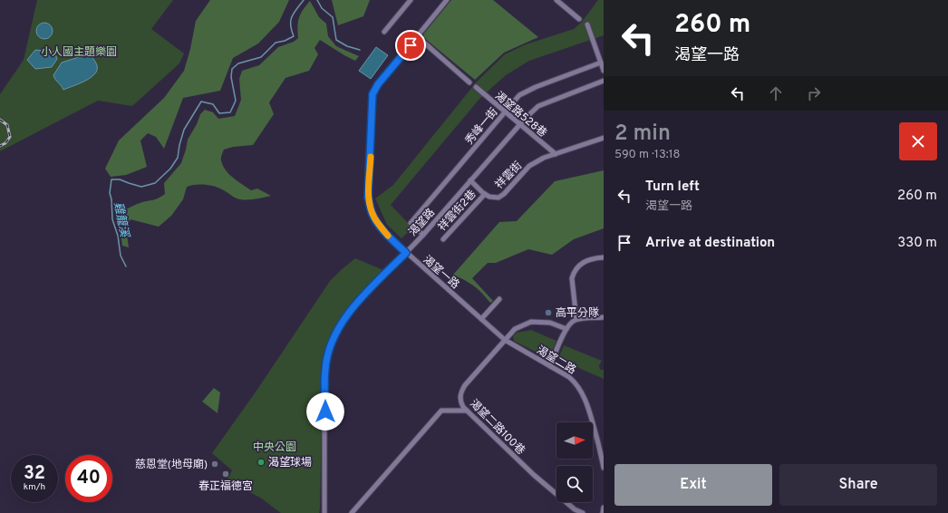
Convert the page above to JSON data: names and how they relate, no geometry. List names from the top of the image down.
{
  "streets": {
    "street": [
      "渴望路528巷",
      "秀峰一街",
      "祥雲街",
      "祥雲街2巷",
      "渴望路",
      "渴望一路",
      "渴望二路",
      "渴望二路100巷"
    ]
  },
  "crossings": [
    ["渴望路528巷", "秀峰一街"],
    ["渴望路528巷", "祥雲街"],
    ["渴望路528巷", "渴望路"],
    ["秀峰一街", "渴望路"],
    ["祥雲街", "祥雲街2巷"],
    ["祥雲街", "渴望路"],
    ["渴望路", "渴望一路"],
    ["渴望一路", "渴望二路"],
    ["渴望一路", "渴望二路100巷"],
    ["渴望二路", "渴望二路100巷"]
  ],
  "water": ["雞籠溪"],
  "parks": ["小人國主題樂園", "中央公園"],
  "places": [
    "高平分隊",
    "渴望球場",
    "慈恩堂(地母廟)",
    "春正福德宮"
  ],
  "north": "right",
  "page": {
    "turn": ["260 m", "渴望一路"],
    "heading": ["2 min", "590 m · 13:18"],
    "list": [
      {
        "name": "Turn left",
        "note": "渴望一路",
        "value": "260 m"
      },
      {
        "name": "Arrive at destination",
        "value": "330 m"
      }
    ],
    "speed": "32 km/h",
    "limit": "40",
    "buttons": ["Exit", "Share"]
  }
}
